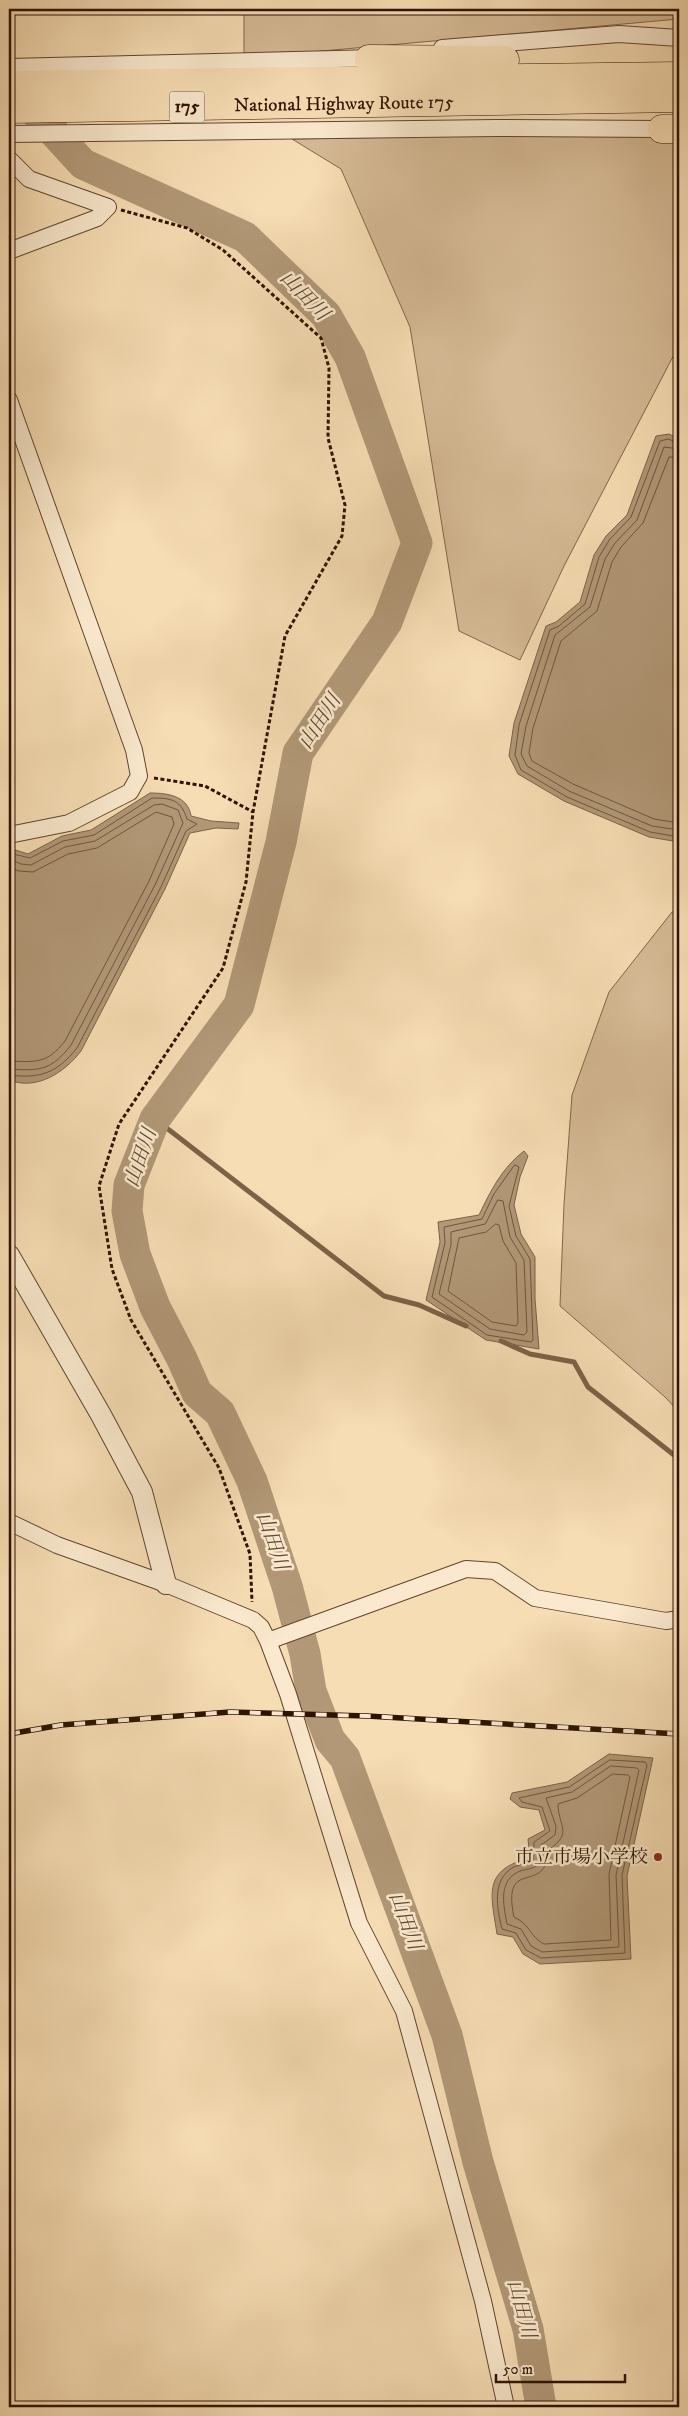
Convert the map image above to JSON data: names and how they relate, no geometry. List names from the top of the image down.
{
  "streets": {
    "highway": ["National Highway Route 175", "175"]
  },
  "water": ["山田川"],
  "places": ["市立市場小学校"],
  "scale_bar": "50 m"
}
